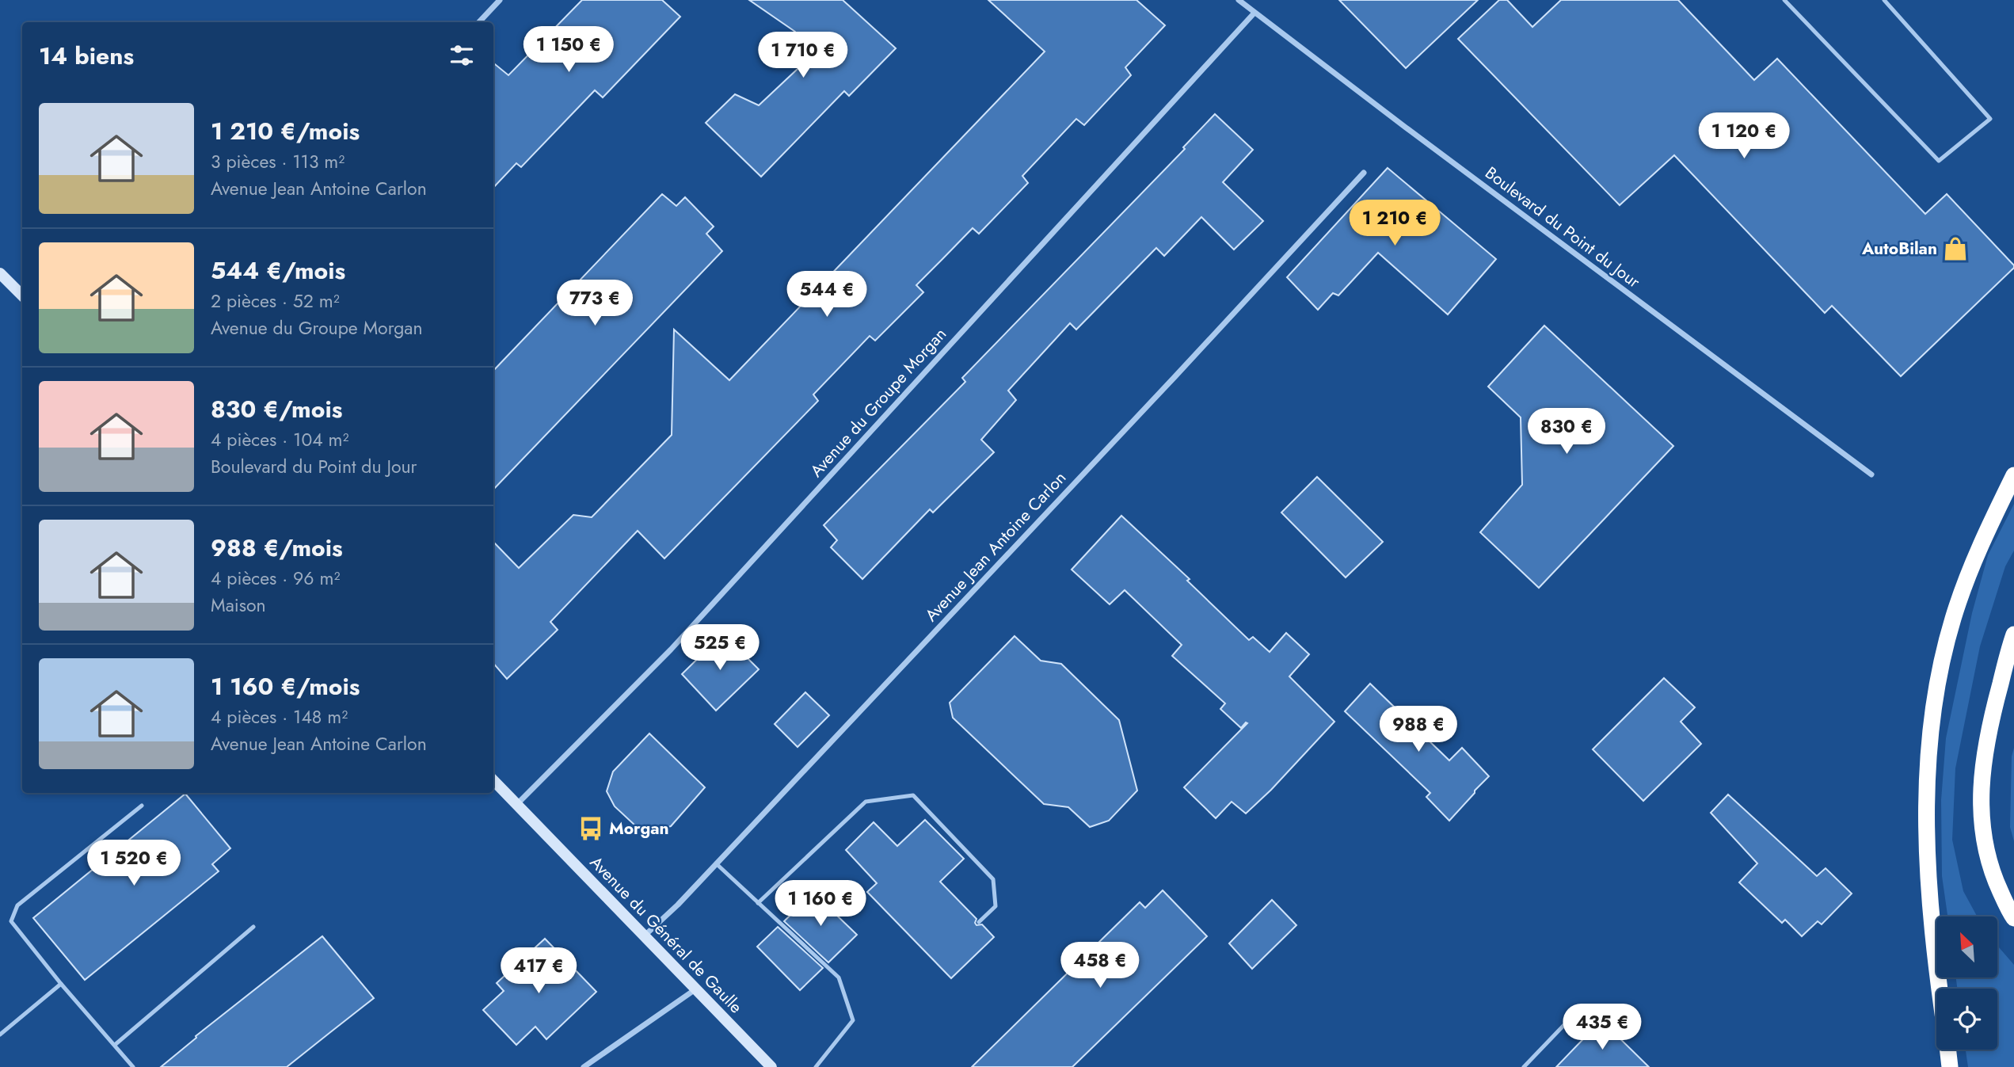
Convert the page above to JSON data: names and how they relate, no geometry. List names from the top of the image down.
{
  "streets": {
    "main road": ["Avenue du Général de Gaulle"],
    "street": ["Boulevard du Point du Jour", "Avenue du Groupe Morgan", "Avenue Jean Antoine Carlon"]
  },
  "crossings": [
    ["Boulevard du Point du Jour", "Avenue du Groupe Morgan"],
    ["Avenue du Groupe Morgan", "Avenue du Général de Gaulle"],
    ["Avenue Jean Antoine Carlon", "Avenue du Général de Gaulle"]
  ],
  "places": {
    "shop": ["AutoBilan"],
    "bus stop": ["Morgan"]
  },
  "north": "top left",
  "page": {
    "heading": "14 biens",
    "price": [
      "1 150 €",
      "1 710 €",
      "1 120 €",
      "1 210 €",
      "544 €",
      "773 €",
      "830 €",
      "525 €",
      "988 €",
      "1 520 €",
      "1 160 €",
      "458 €",
      "417 €",
      "435 €"
    ],
    "list": [
      {
        "name": "1 210 €/mois",
        "note": "3 pièces · 113 m² · Avenue Jean Antoine Carlon"
      },
      {
        "name": "544 €/mois",
        "note": "2 pièces · 52 m² · Avenue du Groupe Morgan"
      },
      {
        "name": "830 €/mois",
        "note": "4 pièces · 104 m² · Boulevard du Point du Jour"
      },
      {
        "name": "988 €/mois",
        "note": "4 pièces · 96 m² · Maison"
      },
      {
        "name": "1 160 €/mois",
        "note": "4 pièces · 148 m² · Avenue Jean Antoine Carlon"
      }
    ]
  }
}
